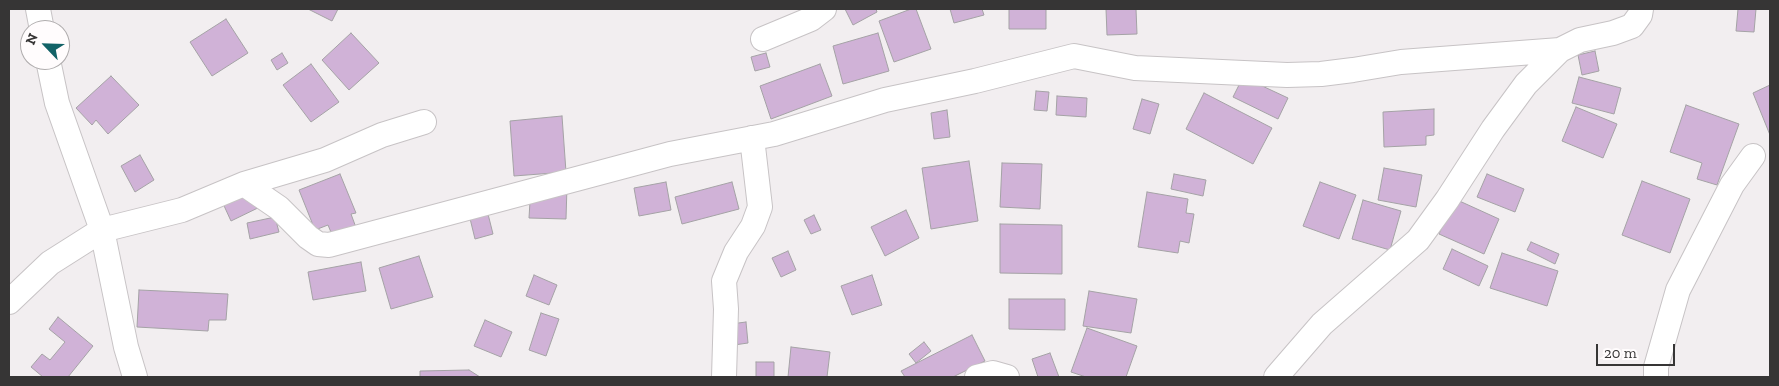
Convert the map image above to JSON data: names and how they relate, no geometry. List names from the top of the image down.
{
  "scale_bar": "20 m",
  "north": "top left"
}
